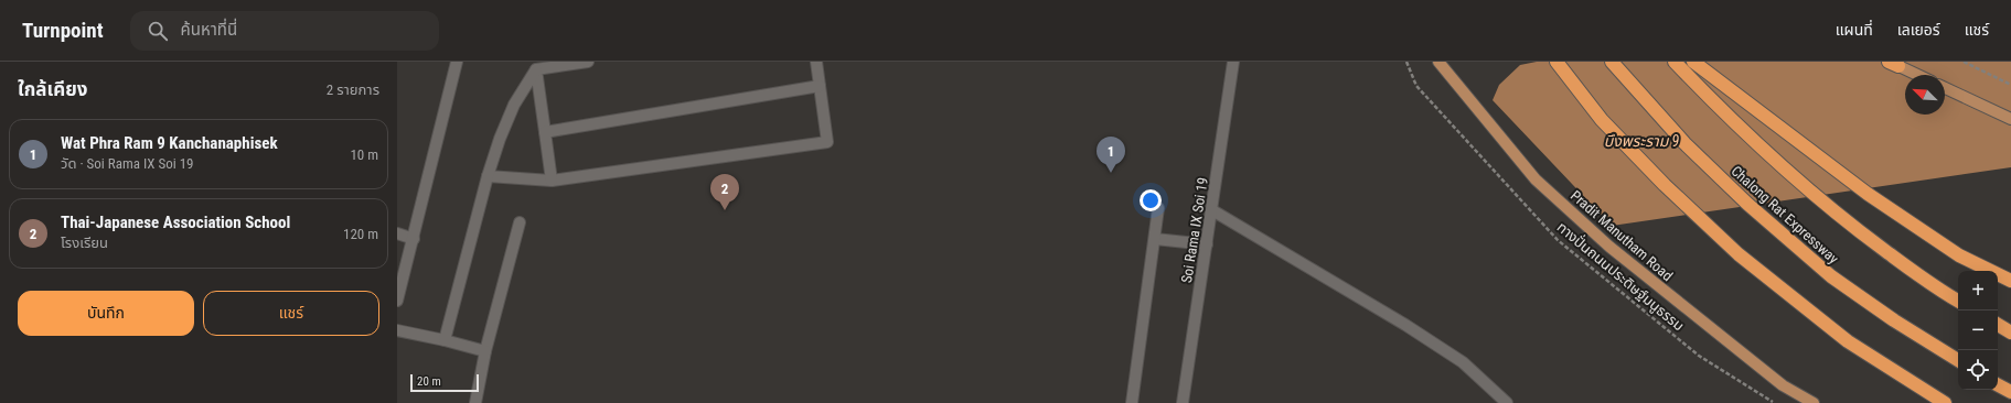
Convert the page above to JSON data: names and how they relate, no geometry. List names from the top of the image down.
{
  "streets": {
    "highway": ["Chalong Rat Expressway"],
    "main road": ["Pradit Manutham Road"],
    "street": ["Soi Rama IX Soi 19"],
    "path": ["ทางปั่นถนนประดิษฐ์มนูธรรม"]
  },
  "water": ["บึงพระราม 9"],
  "scale_bar": "20 m",
  "north": "top left",
  "page": {
    "header": "Turnpoint",
    "search": "ค้นหาที่นี่",
    "nav": ["แผนที่", "เลเยอร์", "แชร์"],
    "heading": ["ใกล้เคียง", "2 รายการ"],
    "list": [
      {
        "mark": "1",
        "name": "Wat Phra Ram 9 Kanchanaphisek",
        "note": "วัด · Soi Rama IX Soi 19",
        "value": "10 m"
      },
      {
        "mark": "2",
        "name": "Thai-Japanese Association School",
        "note": "โรงเรียน",
        "value": "120 m"
      }
    ],
    "pins": ["1", "2"],
    "map_buttons": ["+", "−"],
    "buttons": ["บันทึก", "แชร์"],
    "scale": "20 m"
  }
}
